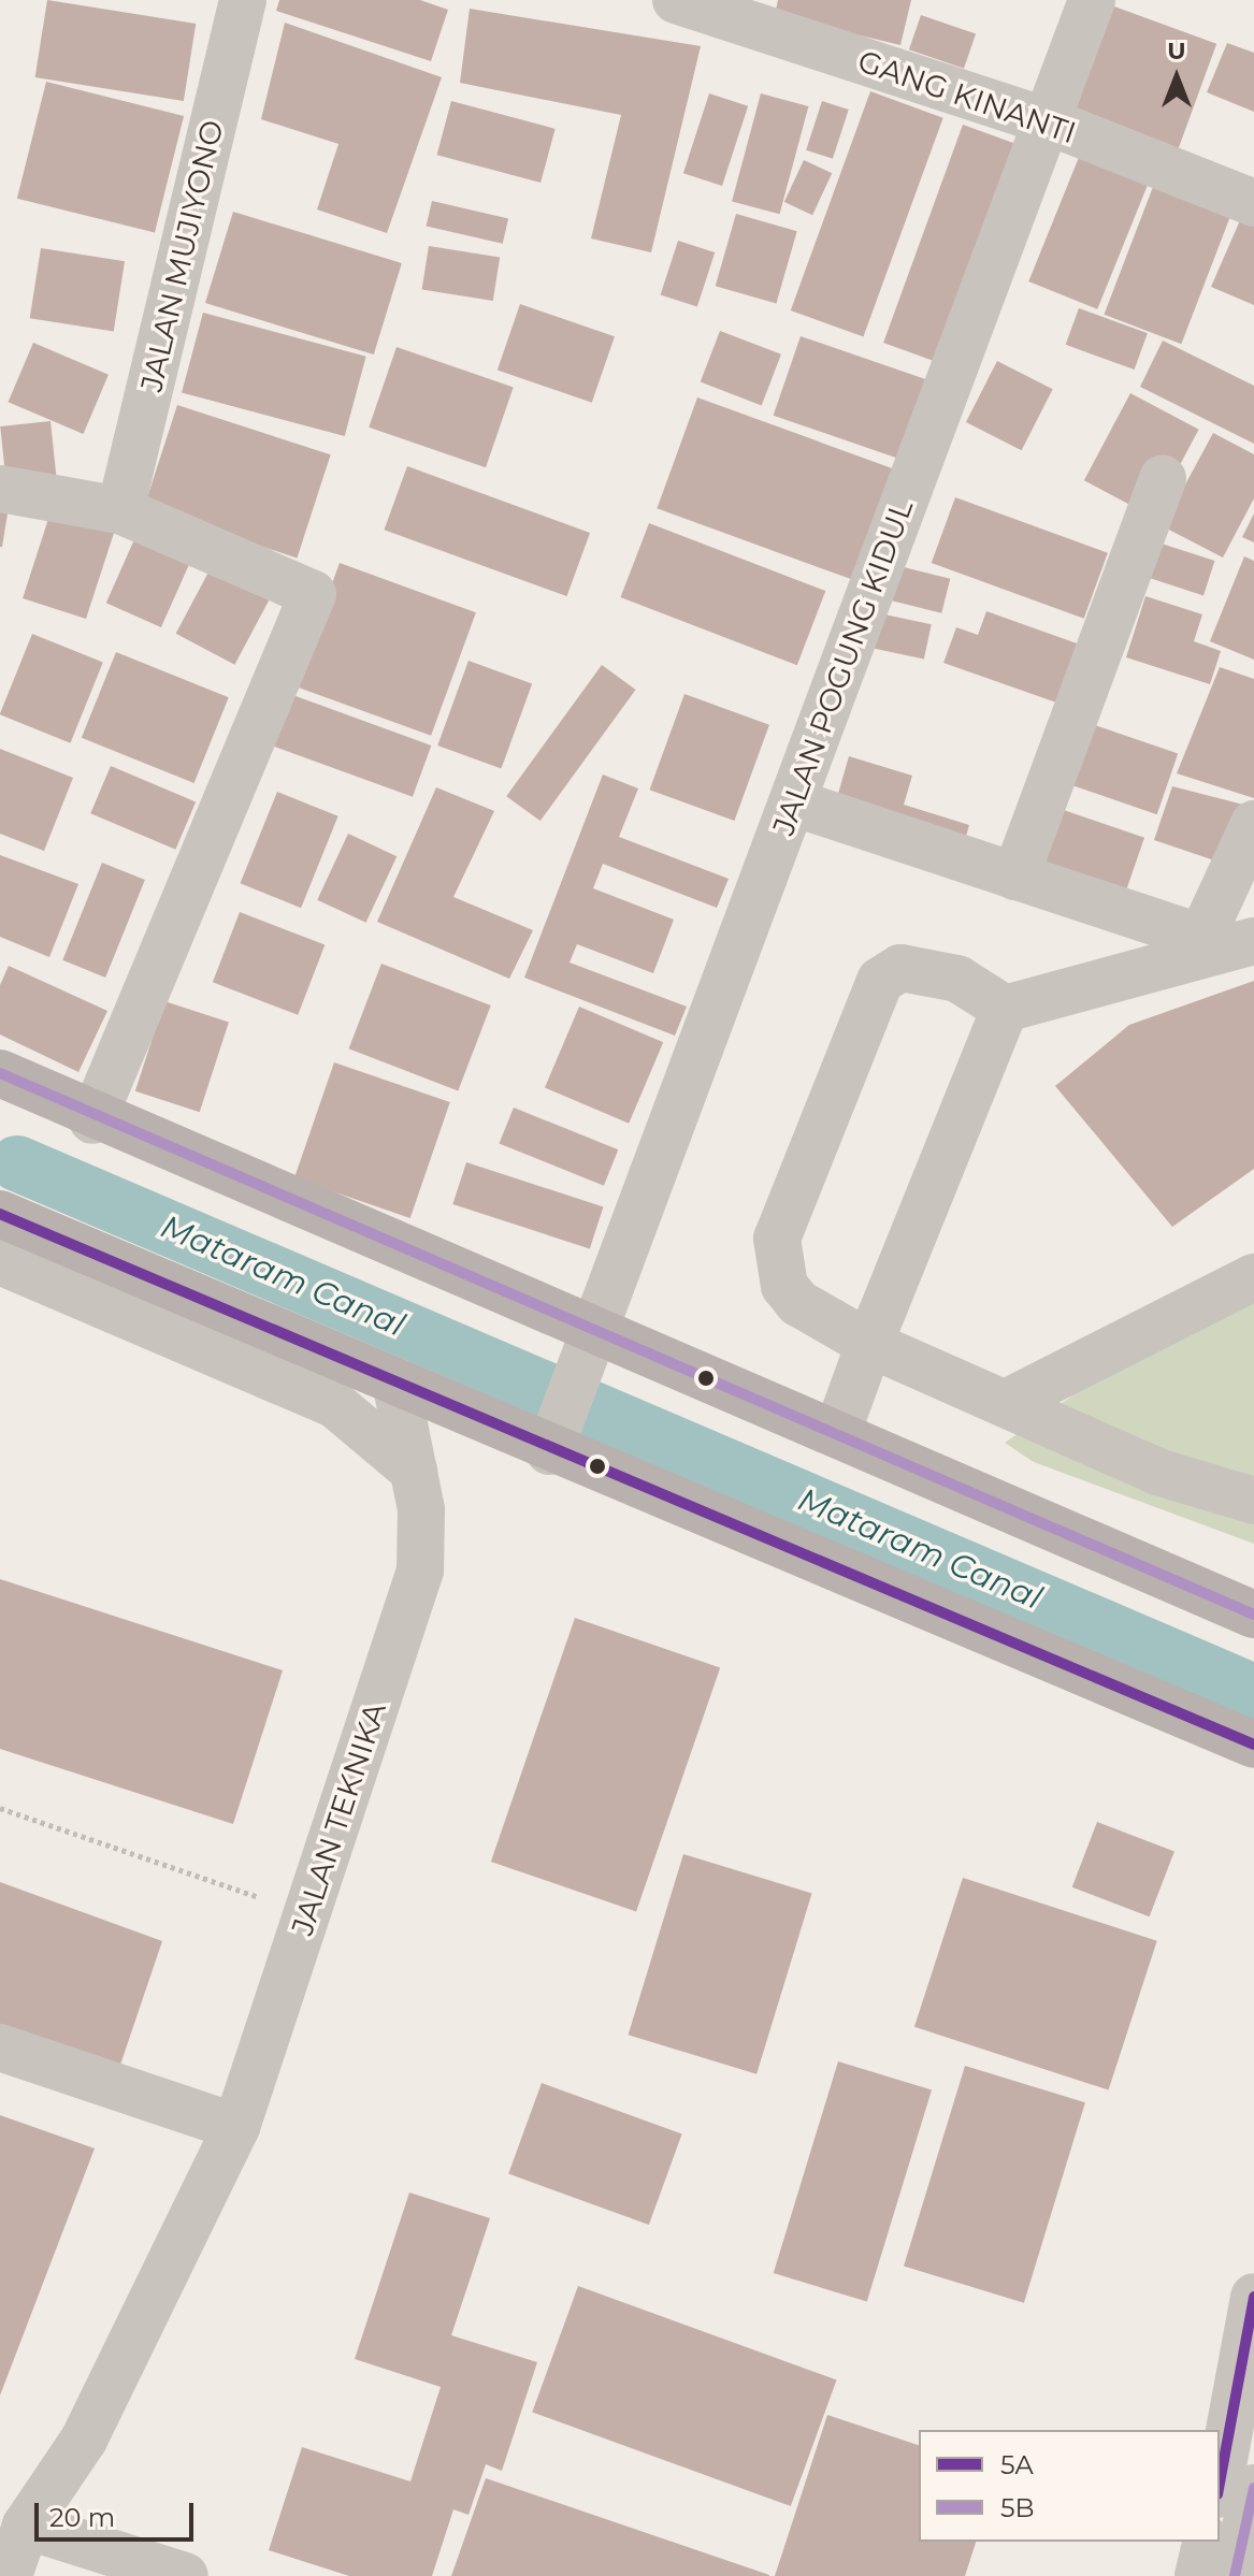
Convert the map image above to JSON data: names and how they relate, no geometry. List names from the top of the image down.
{
  "streets": {
    "street": [
      "GANG KINANTI",
      "JALAN MUJIYONO",
      "JALAN POGUNG KIDUL",
      "JALAN TEKNIKA"
    ]
  },
  "crossings": [
    ["GANG KINANTI", "JALAN POGUNG KIDUL"]
  ],
  "water": ["Mataram Canal"],
  "lines": ["transit line 5B", "transit line 5A"],
  "legend": ["5A", "5B"],
  "scale_bar": "20 m",
  "north": "top"
}
